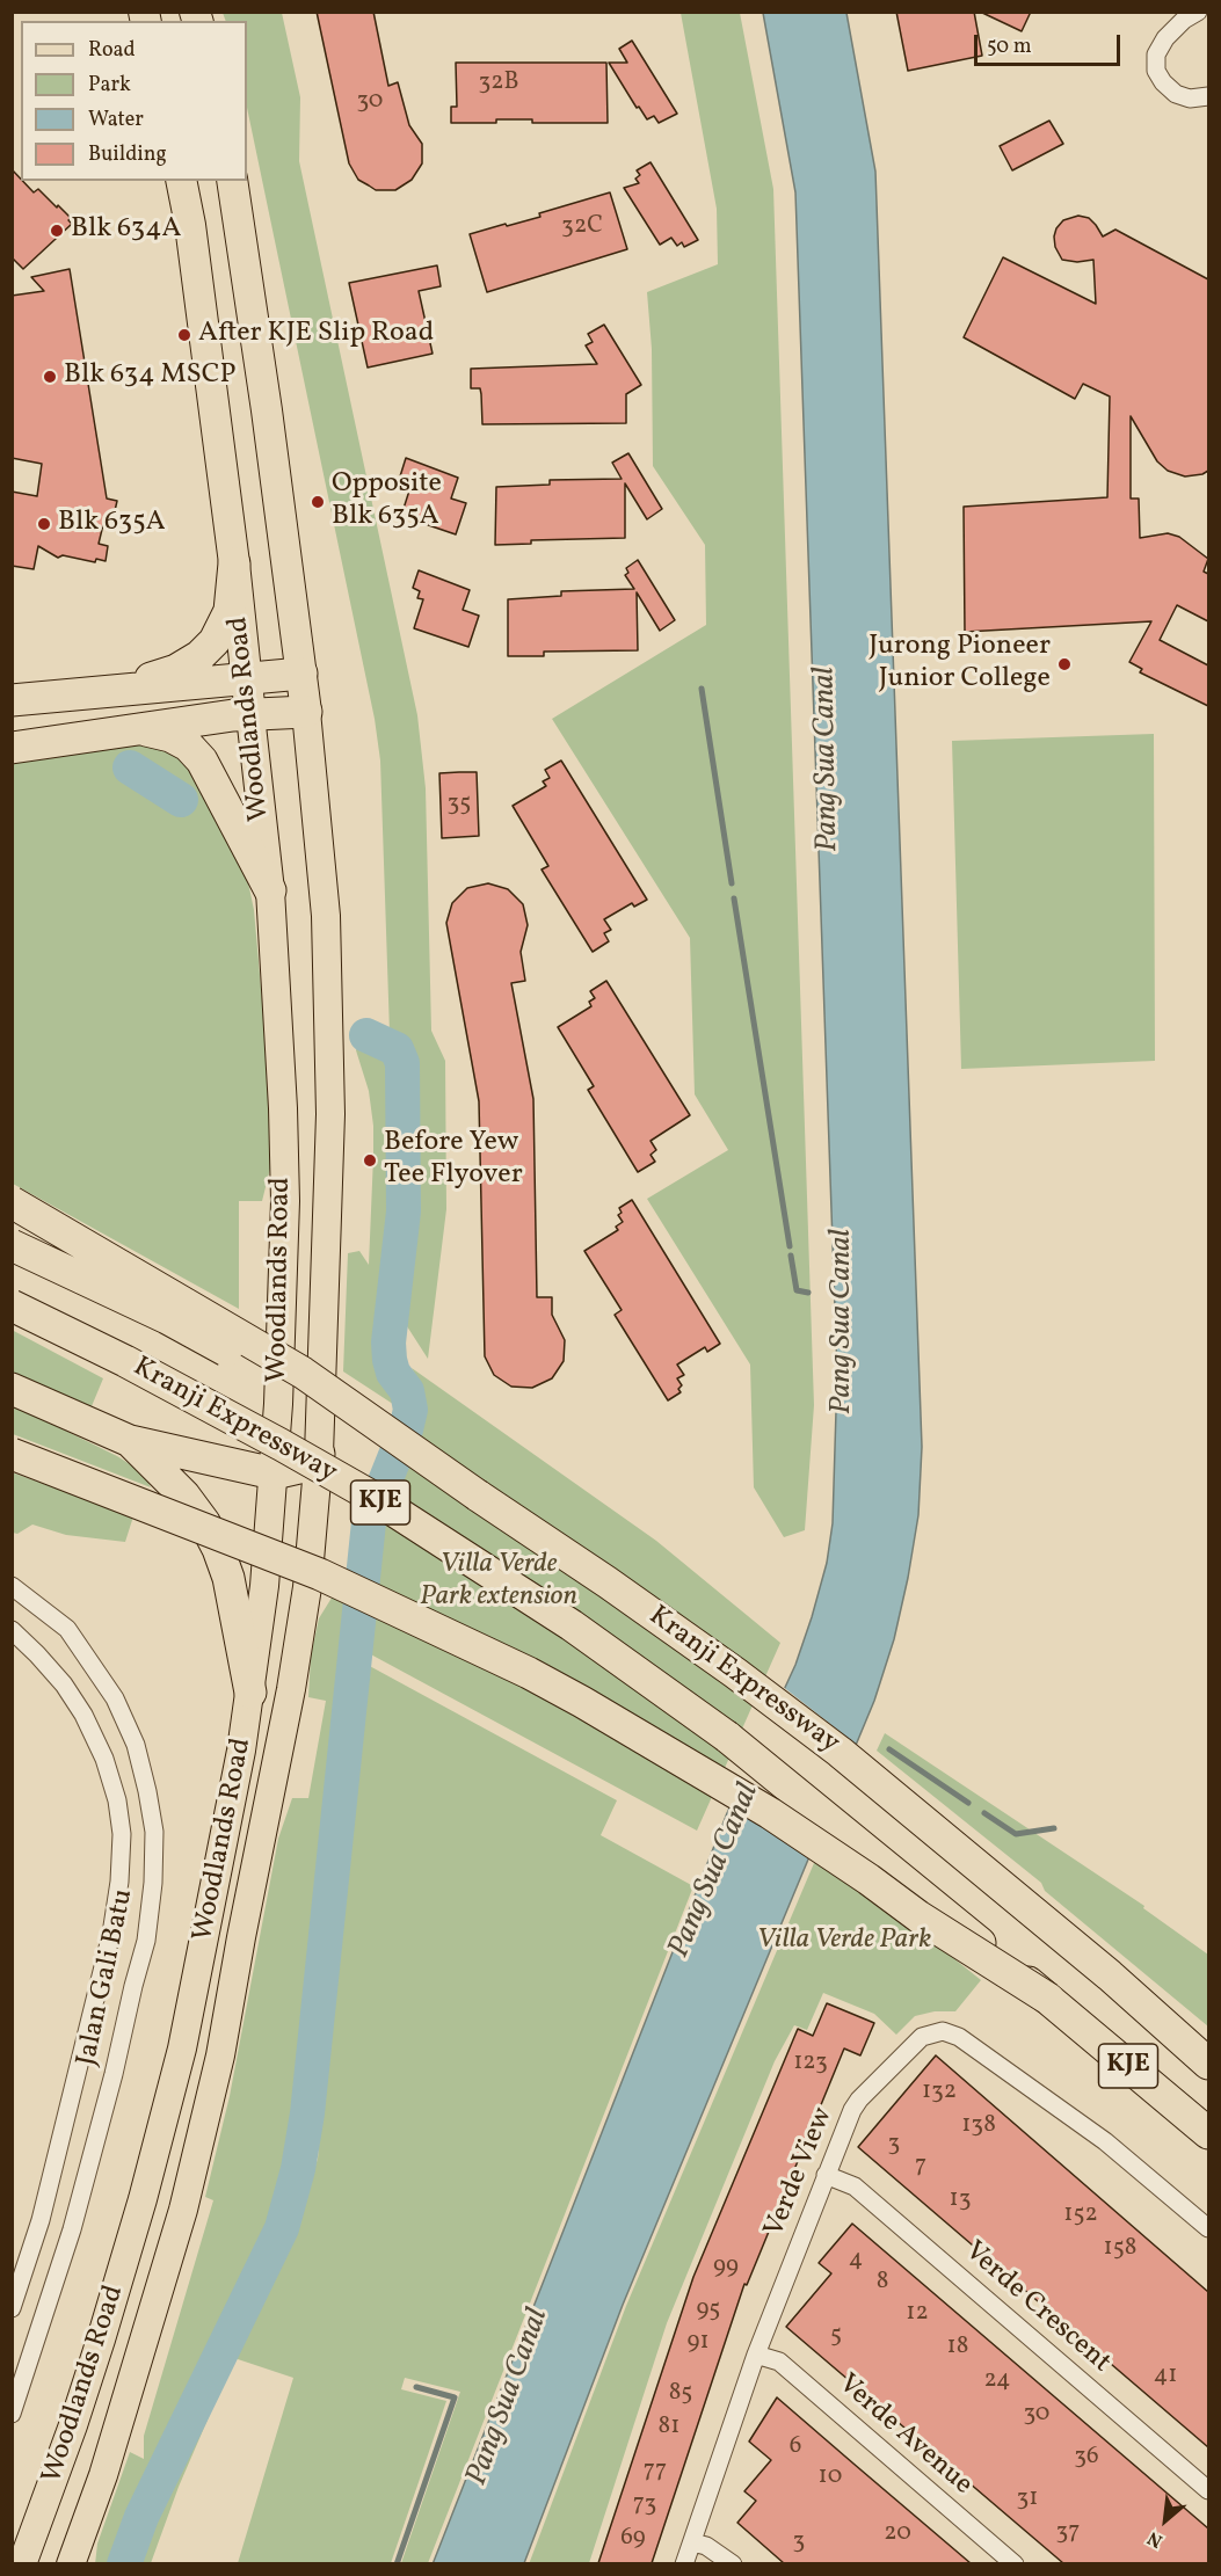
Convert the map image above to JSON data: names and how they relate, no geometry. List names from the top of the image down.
{
  "streets": {
    "highway": ["Woodlands Road", "Kranji Expressway", "KJE"],
    "street": [
      "Jalan Gali Batu",
      "Verde View",
      "Verde Crescent",
      "Verde Avenue"
    ]
  },
  "crossings": [
    ["Verde View", "Verde Crescent"],
    ["Verde View", "Verde Avenue"]
  ],
  "water": ["Pang Sua Canal"],
  "parks": ["Villa Verde Park extension", "Villa Verde Park"],
  "places": [
    "Blk 634A",
    "After KJE Slip Road",
    "Blk 634 MSCP",
    "Opposite Blk 635A",
    "Blk 635A",
    "Jurong Pioneer Junior College",
    "Before Yew Tee Flyover"
  ],
  "house_numbers": [
    "32B",
    "30",
    "32C",
    "35",
    "123",
    "132",
    "138",
    "3",
    "7",
    "13",
    "152",
    "158",
    "4",
    "99",
    "8",
    "95",
    "12",
    "5",
    "91",
    "18",
    "41",
    "24",
    "85",
    "30",
    "81",
    "6",
    "36",
    "77",
    "10",
    "31",
    "73",
    "37",
    "20",
    "69",
    "3"
  ],
  "legend": [
    "Road",
    "Park",
    "Water",
    "Building"
  ],
  "scale_bar": "50 m",
  "north": "bottom left"
}
